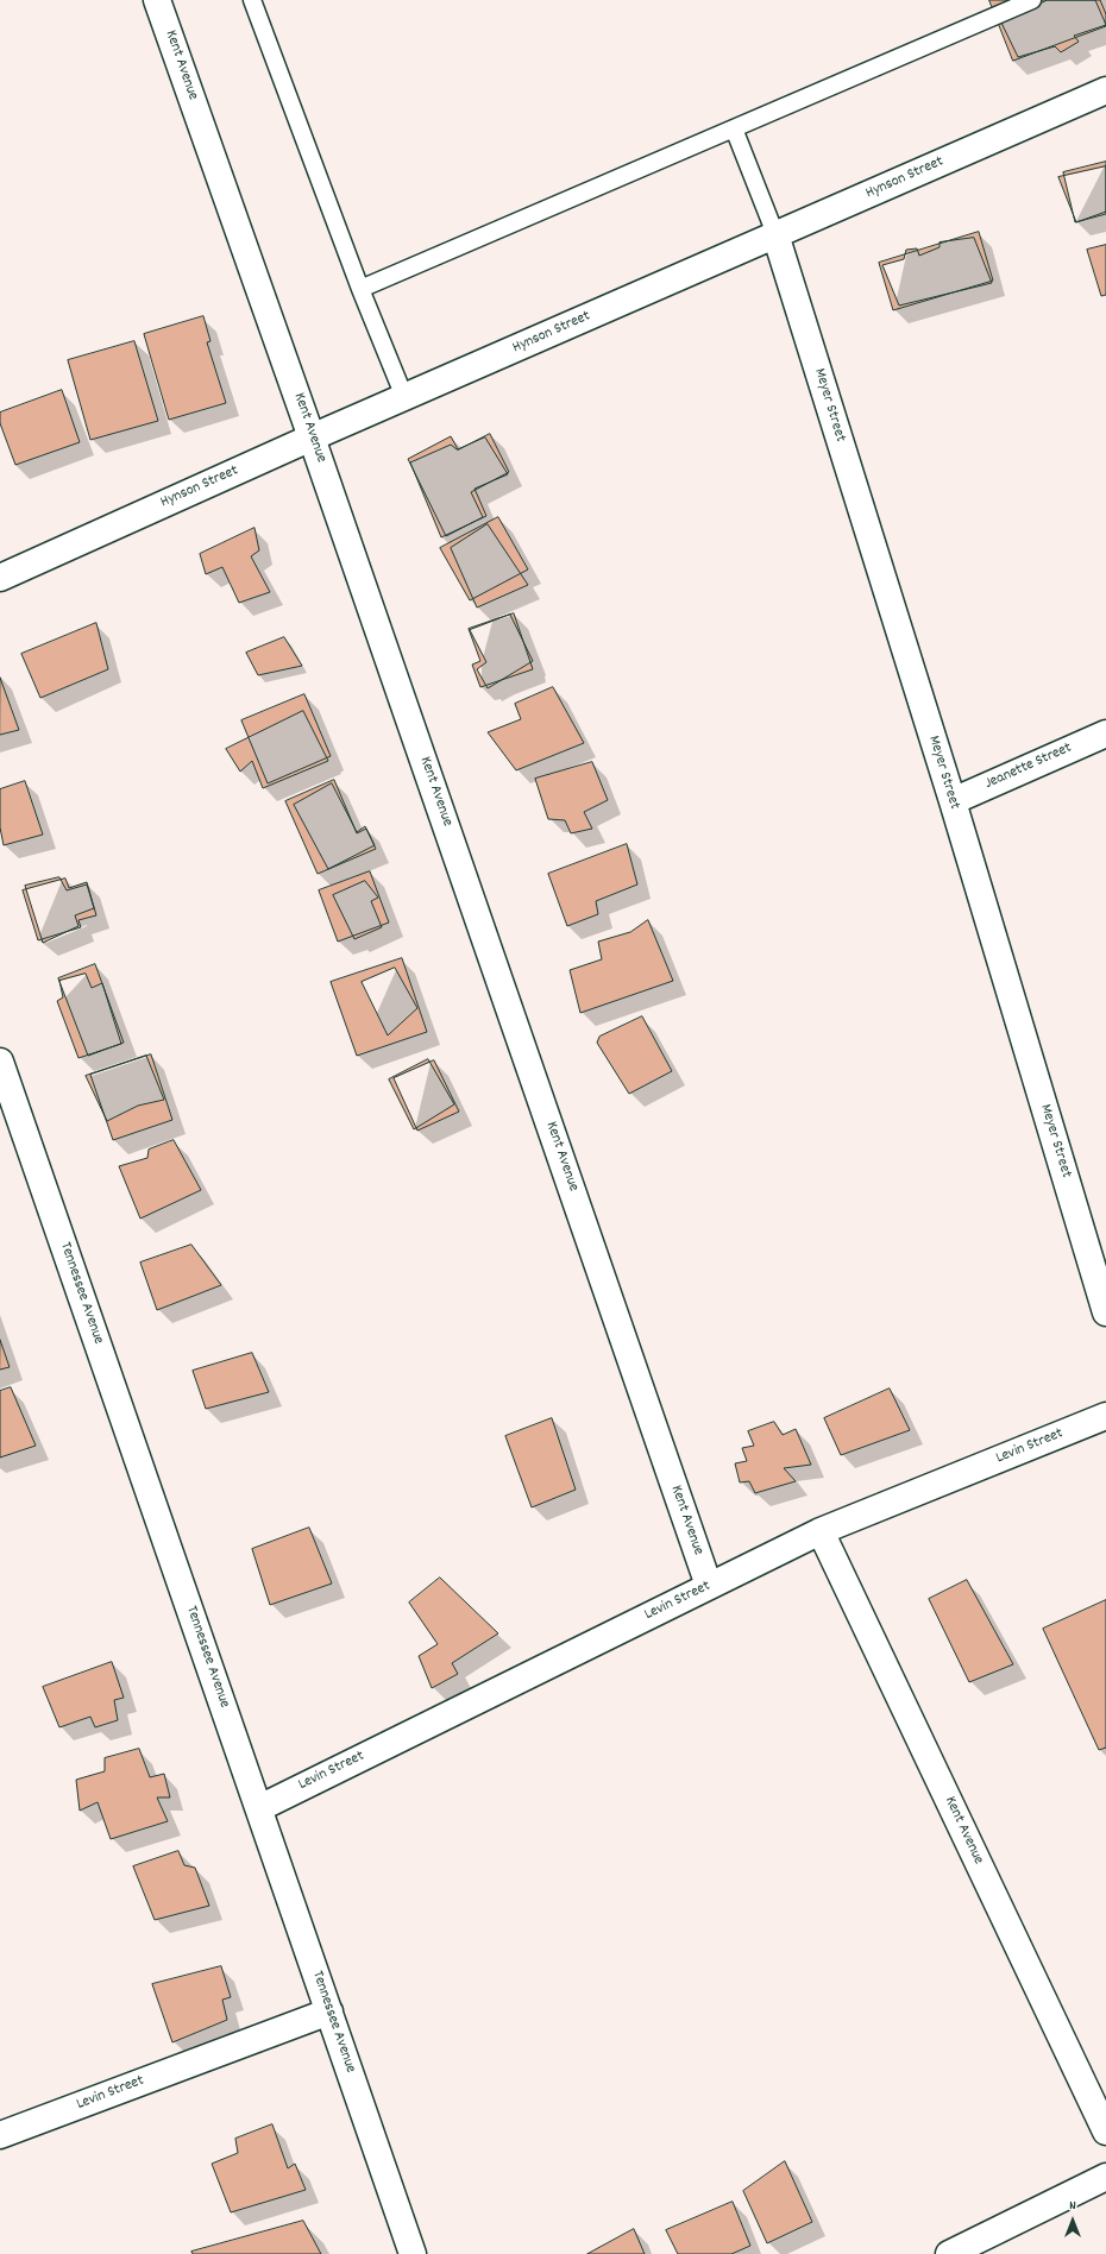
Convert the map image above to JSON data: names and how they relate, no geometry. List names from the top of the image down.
{
  "streets": {
    "street": [
      "Kent Avenue",
      "Hynson Street",
      "Meyer Street",
      "Jeanette Street",
      "Tennessee Avenue",
      "Levin Street"
    ]
  },
  "crossings": [
    ["Kent Avenue", "Hynson Street"],
    ["Kent Avenue", "Levin Street"],
    ["Hynson Street", "Meyer Street"],
    ["Meyer Street", "Jeanette Street"],
    ["Tennessee Avenue", "Levin Street"]
  ],
  "north": "top"
}
